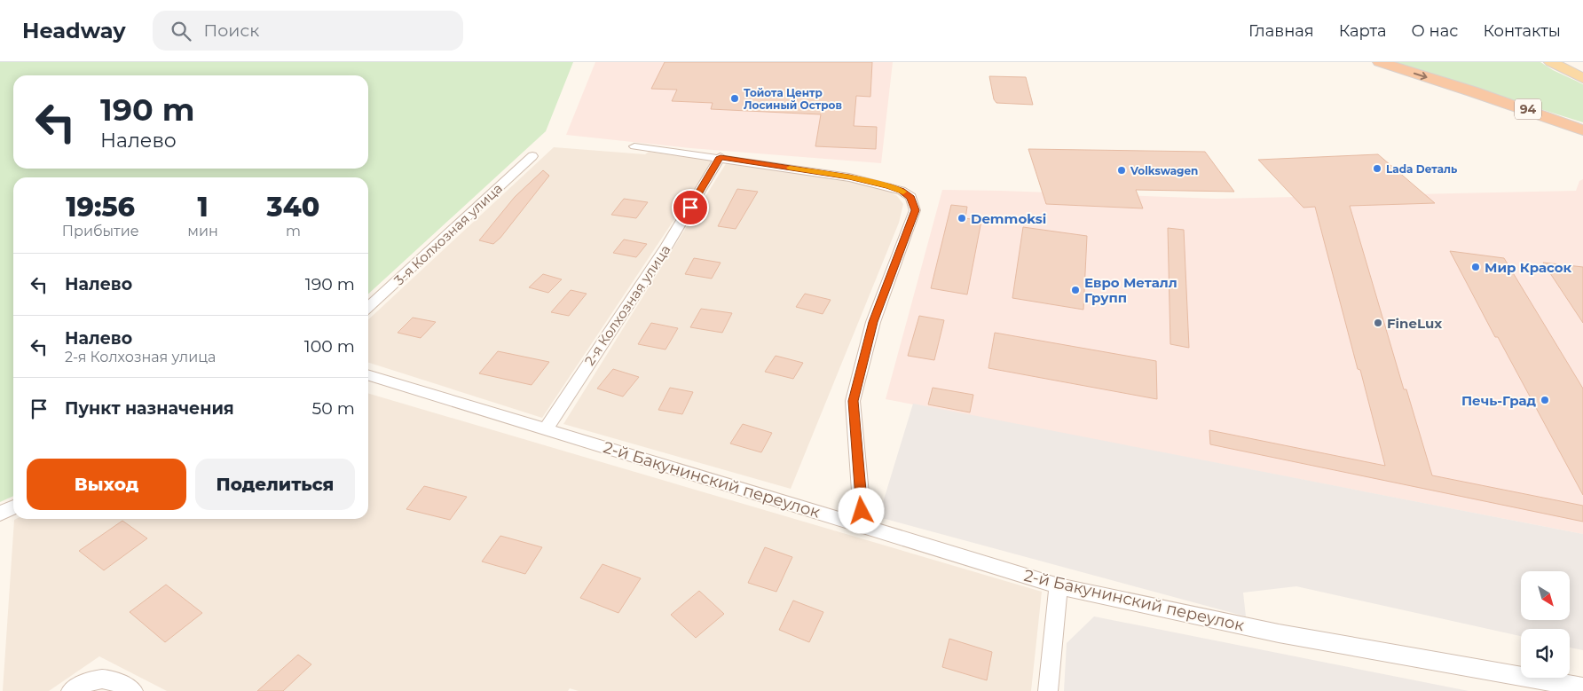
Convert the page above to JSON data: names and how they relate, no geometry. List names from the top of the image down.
{
  "streets": {
    "main road": ["94"],
    "street": ["3-я Колхозная улица", "2-я Колхозная улица", "2-й Бакунинский переулок"]
  },
  "crossings": [
    ["2-я Колхозная улица", "2-й Бакунинский переулок"]
  ],
  "places": [
    "Тойота Центр Лосиный Остров",
    "Lada Dеталь",
    "Volkswagen",
    "Demmoksi",
    "Мир Красок",
    "Евро Металл Групп",
    "FineLux",
    "Печь-Град"
  ],
  "north": "bottom right",
  "page": {
    "header": "Headway",
    "search": "Поиск",
    "nav": [
      "Главная",
      "Карта",
      "О нас",
      "Контакты"
    ],
    "turn": ["190 m", "Налево"],
    "eta": [
      "19:56",
      "Прибытие",
      "1",
      "мин",
      "340",
      "m"
    ],
    "list": [
      {
        "name": "Налево",
        "value": "190 m"
      },
      {
        "name": "Налево",
        "note": "2-я Колхозная улица",
        "value": "100 m"
      },
      {
        "name": "Пункт назначения",
        "value": "50 m"
      }
    ],
    "buttons": ["Выход", "Поделиться"]
  }
}
